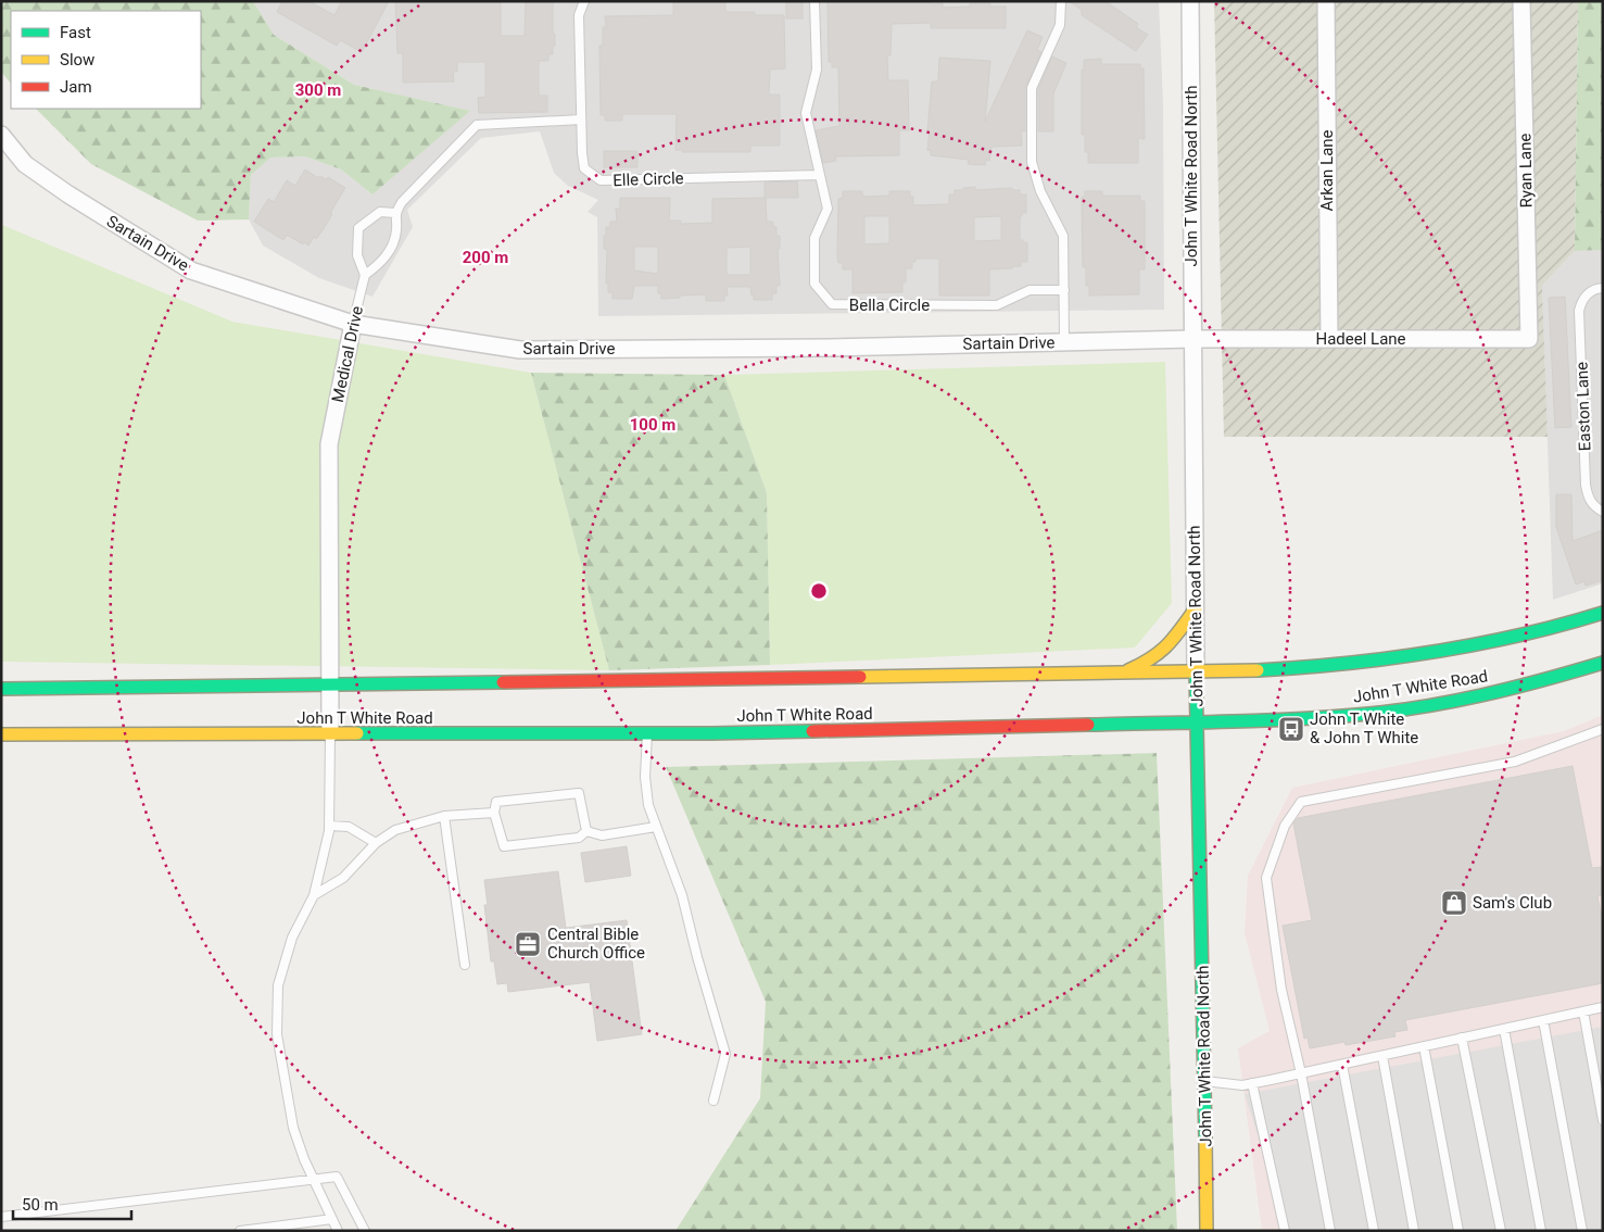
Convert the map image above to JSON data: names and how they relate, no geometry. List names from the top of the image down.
{
  "streets": {
    "main road": ["John T White Road North", "John T White Road"],
    "street": [
      "Arkan Lane",
      "Ryan Lane",
      "Sartain Drive",
      "Hadeel Lane",
      "Medical Drive"
    ],
    "lane": ["Elle Circle", "Bella Circle", "Easton Lane"]
  },
  "crossings": [
    ["Arkan Lane", "Hadeel Lane"],
    ["Ryan Lane", "Hadeel Lane"],
    ["John T White Road North", "Sartain Drive"],
    ["John T White Road North", "Hadeel Lane"],
    ["John T White Road North", "John T White Road"],
    ["Elle Circle", "Bella Circle"],
    ["Sartain Drive", "Hadeel Lane"],
    ["Sartain Drive", "Medical Drive"],
    ["Medical Drive", "John T White Road"]
  ],
  "places": {
    "bus stop": ["John T White & John T White"],
    "shop": ["Sam's Club"],
    "office": ["Central Bible Church Office"]
  },
  "legend": ["Fast", "Slow", "Jam"],
  "scale_bar": "50 m",
  "rings": ["300 m", "200 m", "100 m"]
}
